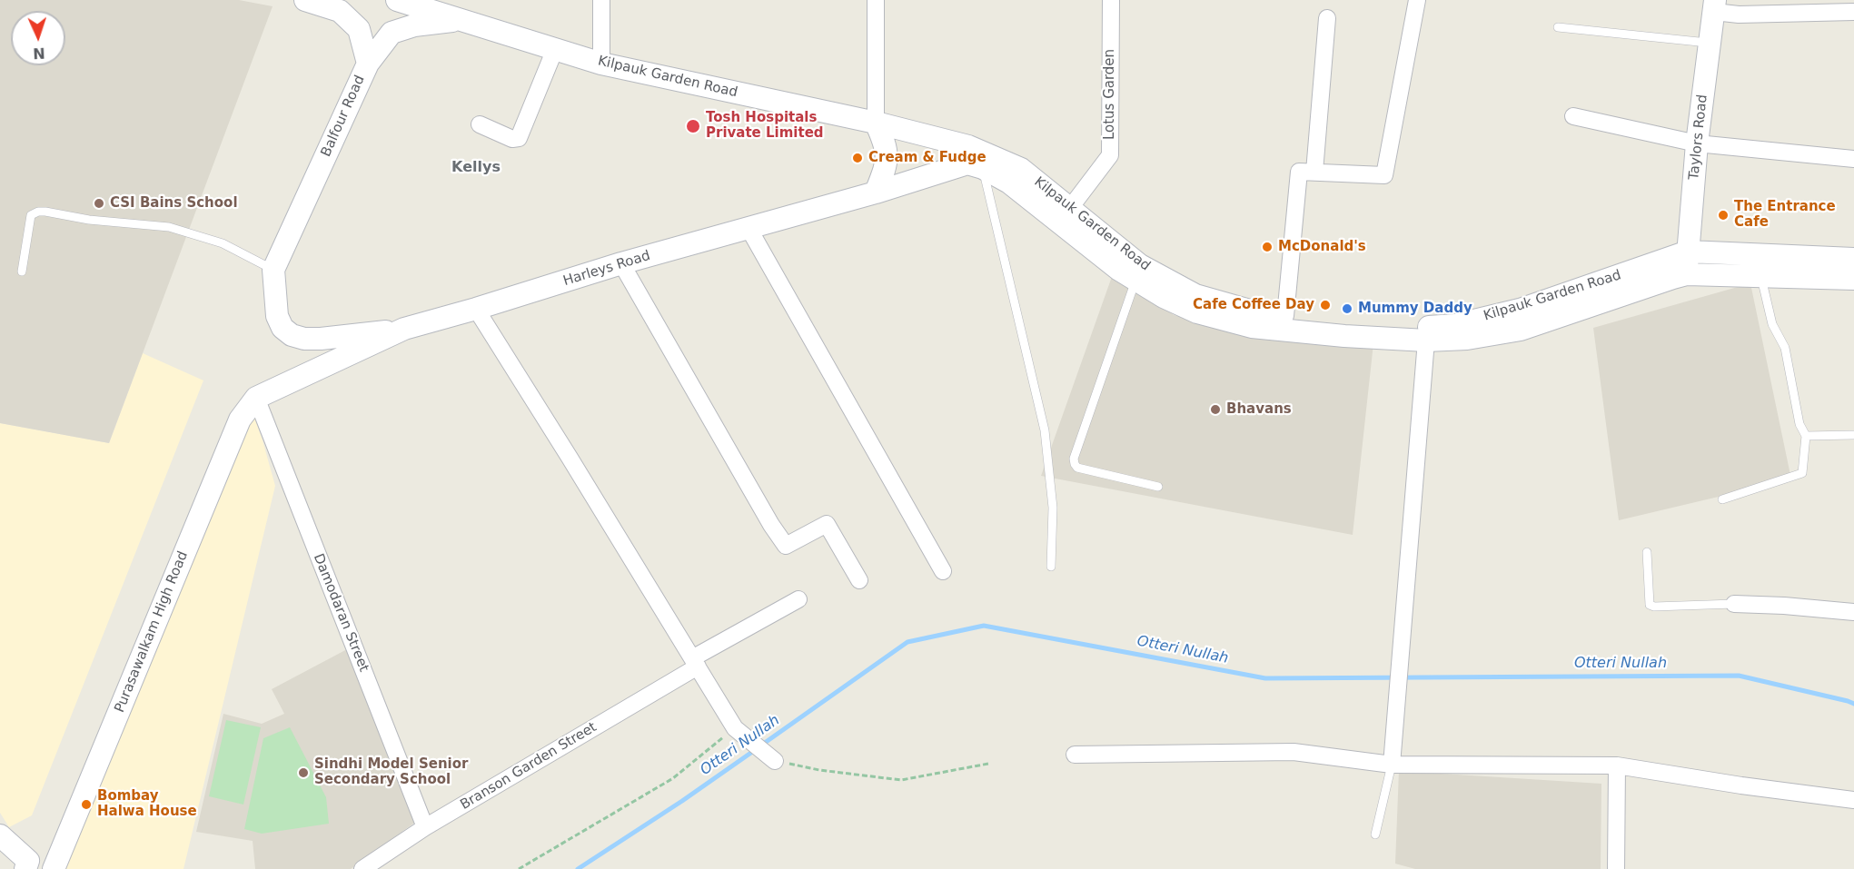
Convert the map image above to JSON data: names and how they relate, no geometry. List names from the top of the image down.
{
  "streets": {
    "main road": [
      "Kilpauk Garden Road",
      "Balfour Road",
      "Taylors Road",
      "Harleys Road",
      "Purasawalkam High Road"
    ],
    "street": ["Lotus Garden", "Damodaran Street", "Branson Garden Street"]
  },
  "crossings": [
    ["Kilpauk Garden Road", "Lotus Garden"],
    ["Kilpauk Garden Road", "Balfour Road"],
    ["Kilpauk Garden Road", "Taylors Road"],
    ["Harleys Road", "Damodaran Street"],
    ["Harleys Road", "Purasawalkam High Road"],
    ["Damodaran Street", "Purasawalkam High Road"],
    ["Damodaran Street", "Branson Garden Street"]
  ],
  "districts": ["Kellys"],
  "water": ["Otteri Nullah"],
  "places": [
    "Tosh Hospitals Private Limited",
    "Cream & Fudge",
    "CSI Bains School",
    "The Entrance Cafe",
    "McDonald's",
    "Cafe Coffee Day",
    "Mummy Daddy",
    "Bhavans",
    "Sindhi Model Senior Secondary School",
    "Bombay Halwa House"
  ],
  "north": "bottom"
}
